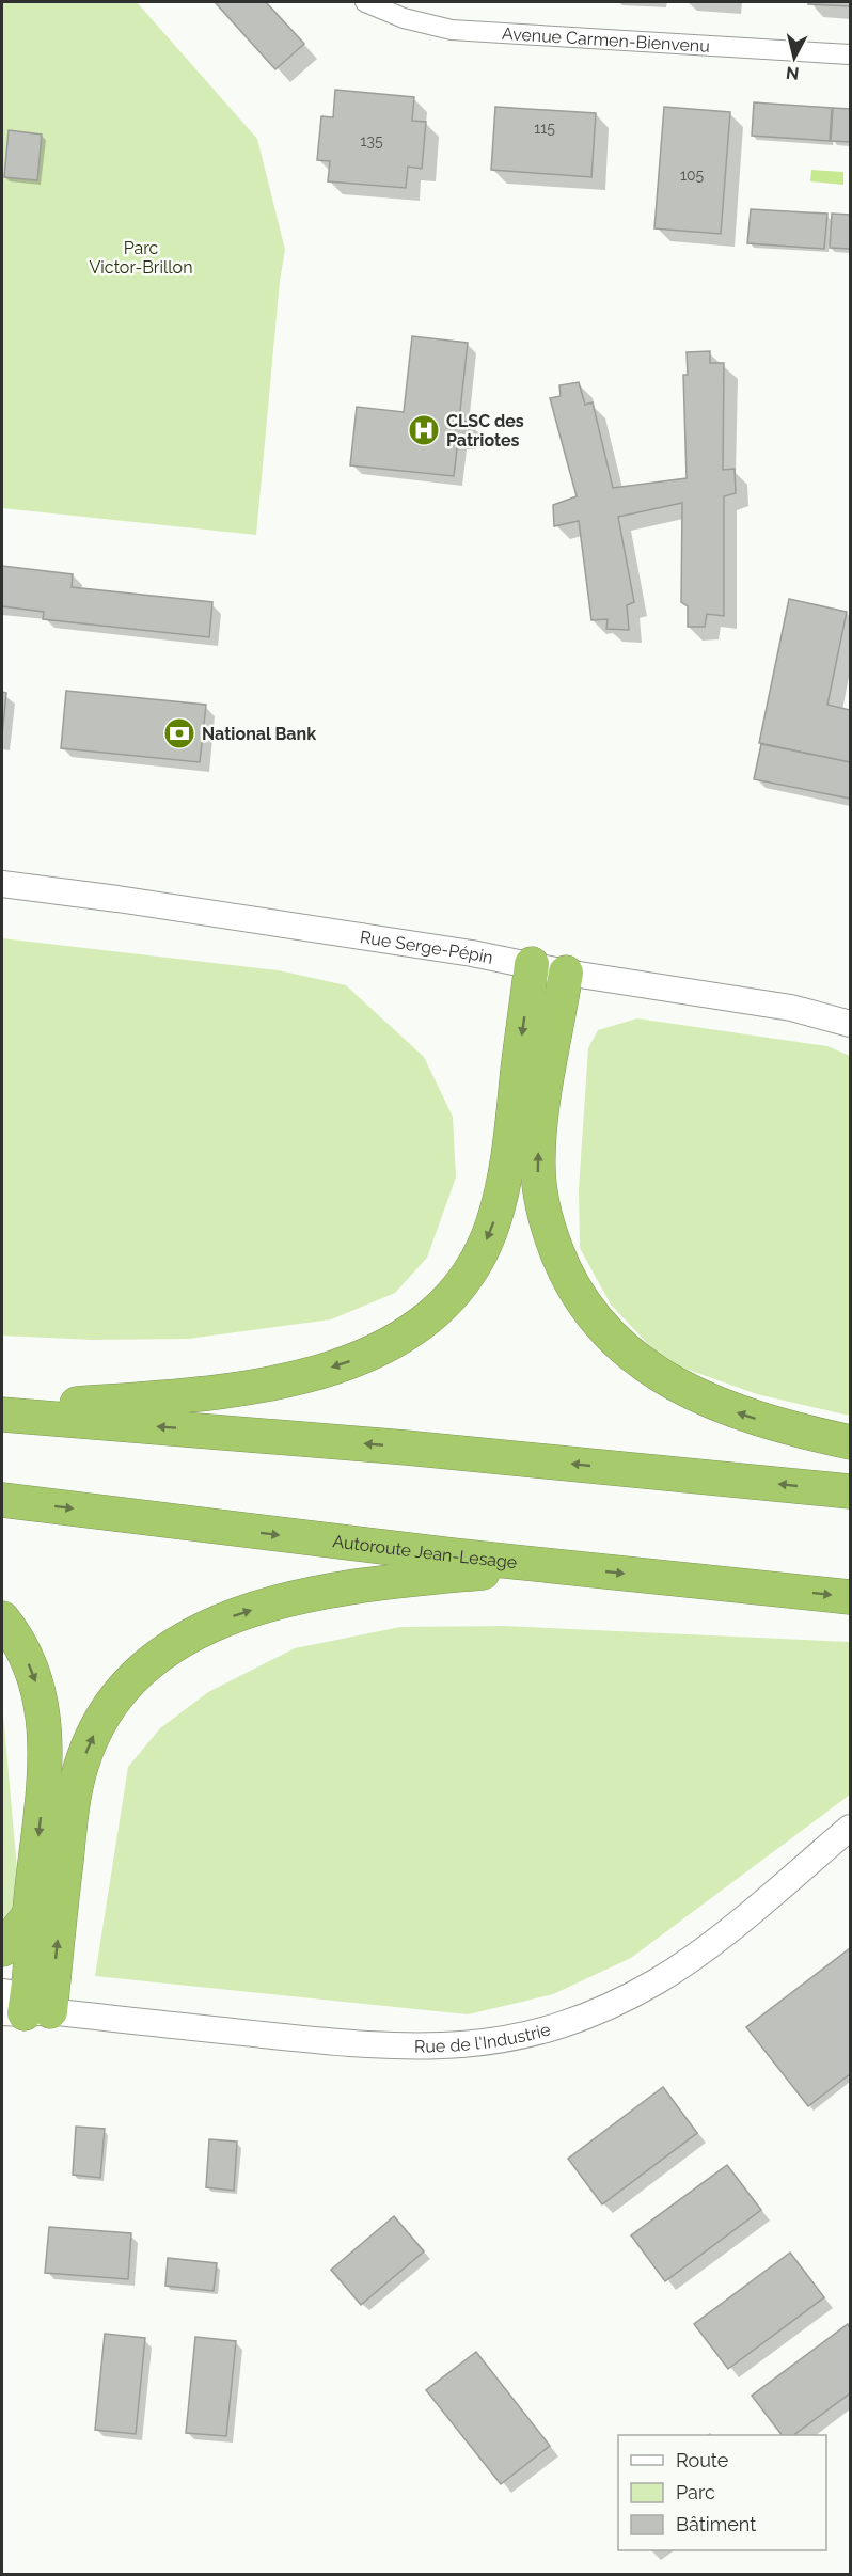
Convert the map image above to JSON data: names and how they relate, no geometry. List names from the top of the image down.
{
  "streets": {
    "highway": ["Autoroute Jean-Lesage"],
    "street": ["Avenue Carmen-Bienvenu", "Rue Serge-Pépin", "Rue de l'Industrie"]
  },
  "parks": ["Parc Victor-Brillon"],
  "places": {
    "hospital": ["CLSC des Patriotes"],
    "bank": ["National Bank"]
  },
  "house_numbers": ["115", "135", "105"],
  "legend": ["Route", "Parc", "Bâtiment"],
  "north": "bottom"
}
